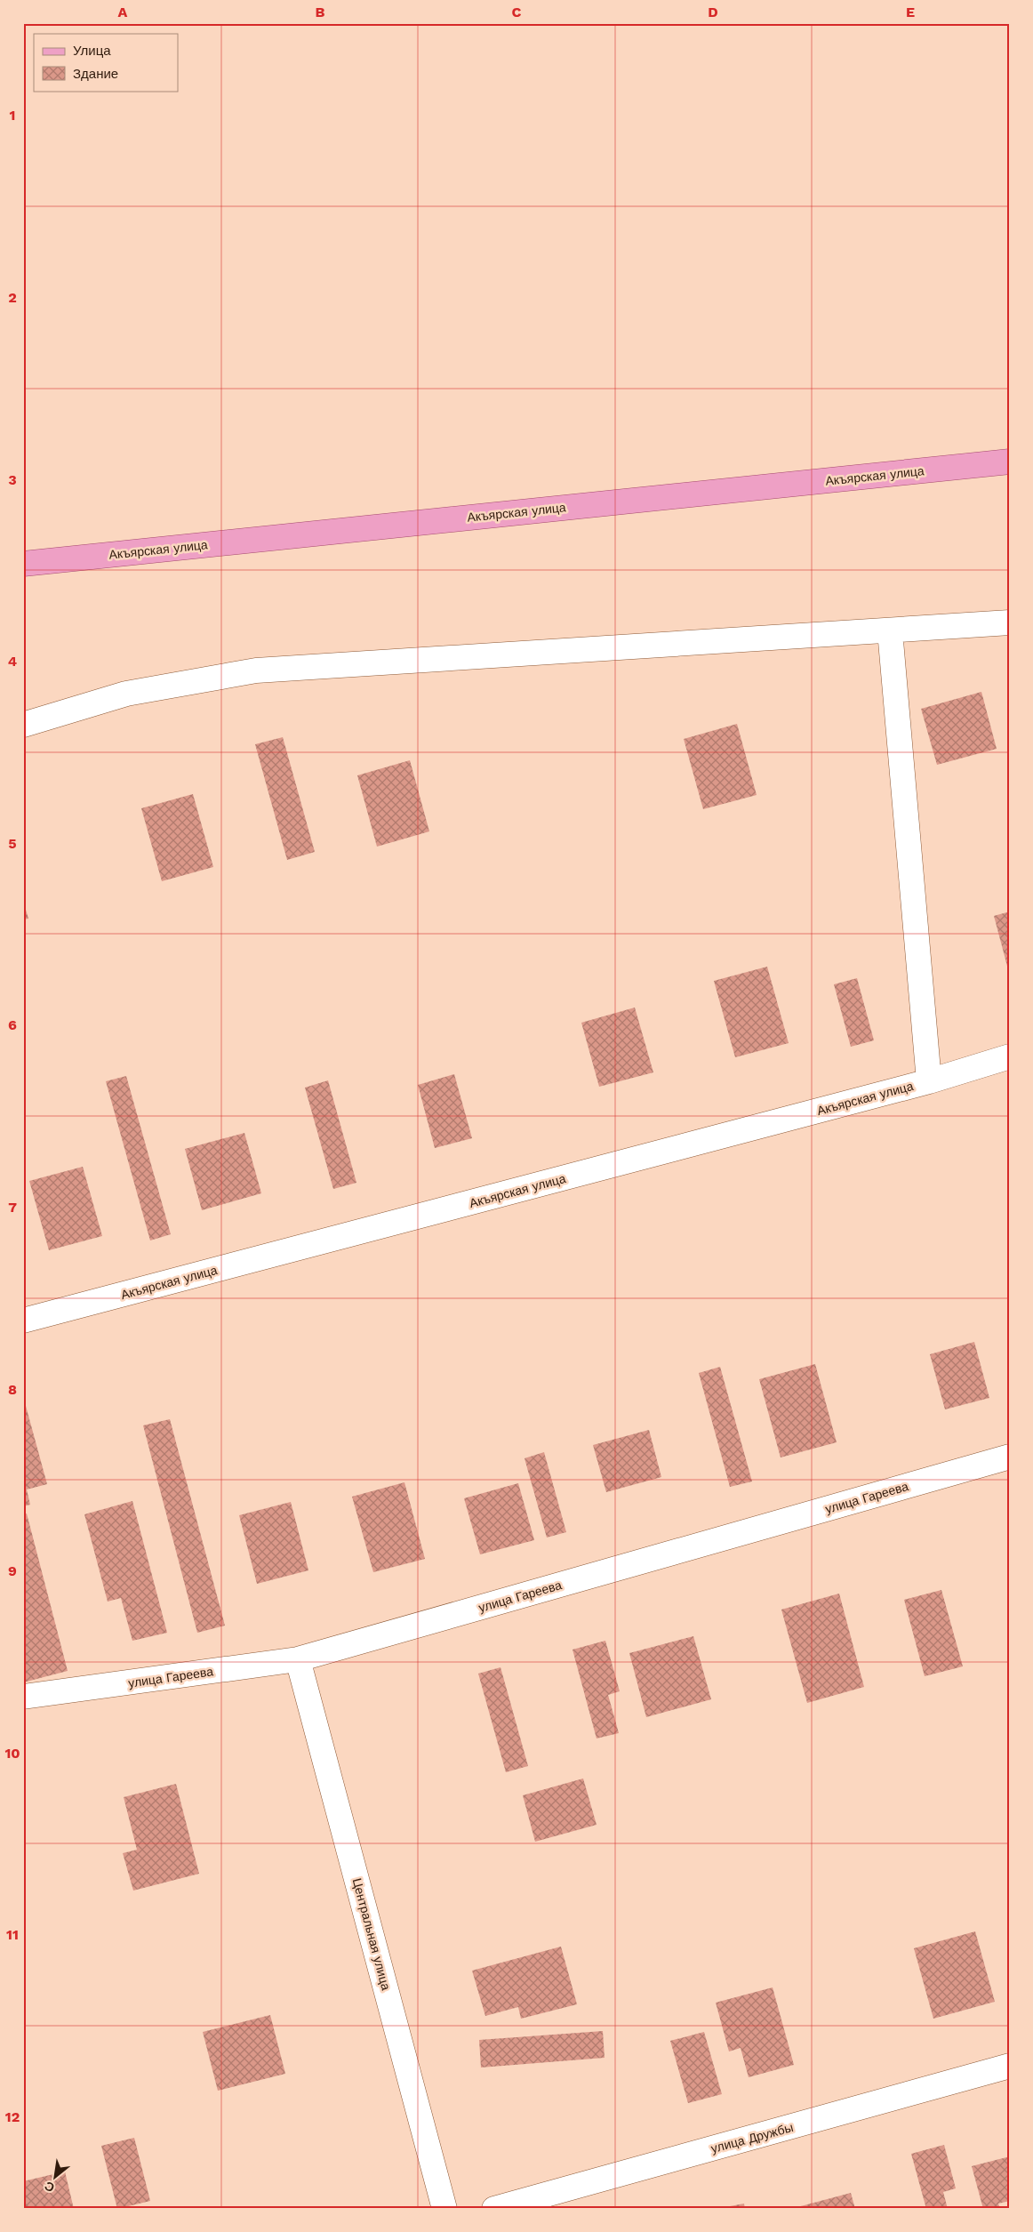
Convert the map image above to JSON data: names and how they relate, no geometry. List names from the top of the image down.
{
  "streets": {
    "main road": ["Акъярская улица"],
    "street": ["улица Гареева", "Центральная улица", "улица Дружбы"]
  },
  "crossings": [
    ["улица Гареева", "Центральная улица"]
  ],
  "legend": ["Улица", "Здание"],
  "north": "bottom left",
  "grid": {
    "columns": [
      "A",
      "B",
      "C",
      "D",
      "E"
    ],
    "rows": [
      "1",
      "2",
      "3",
      "4",
      "5",
      "6",
      "7",
      "8",
      "9",
      "10",
      "11",
      "12"
    ]
  }
}
